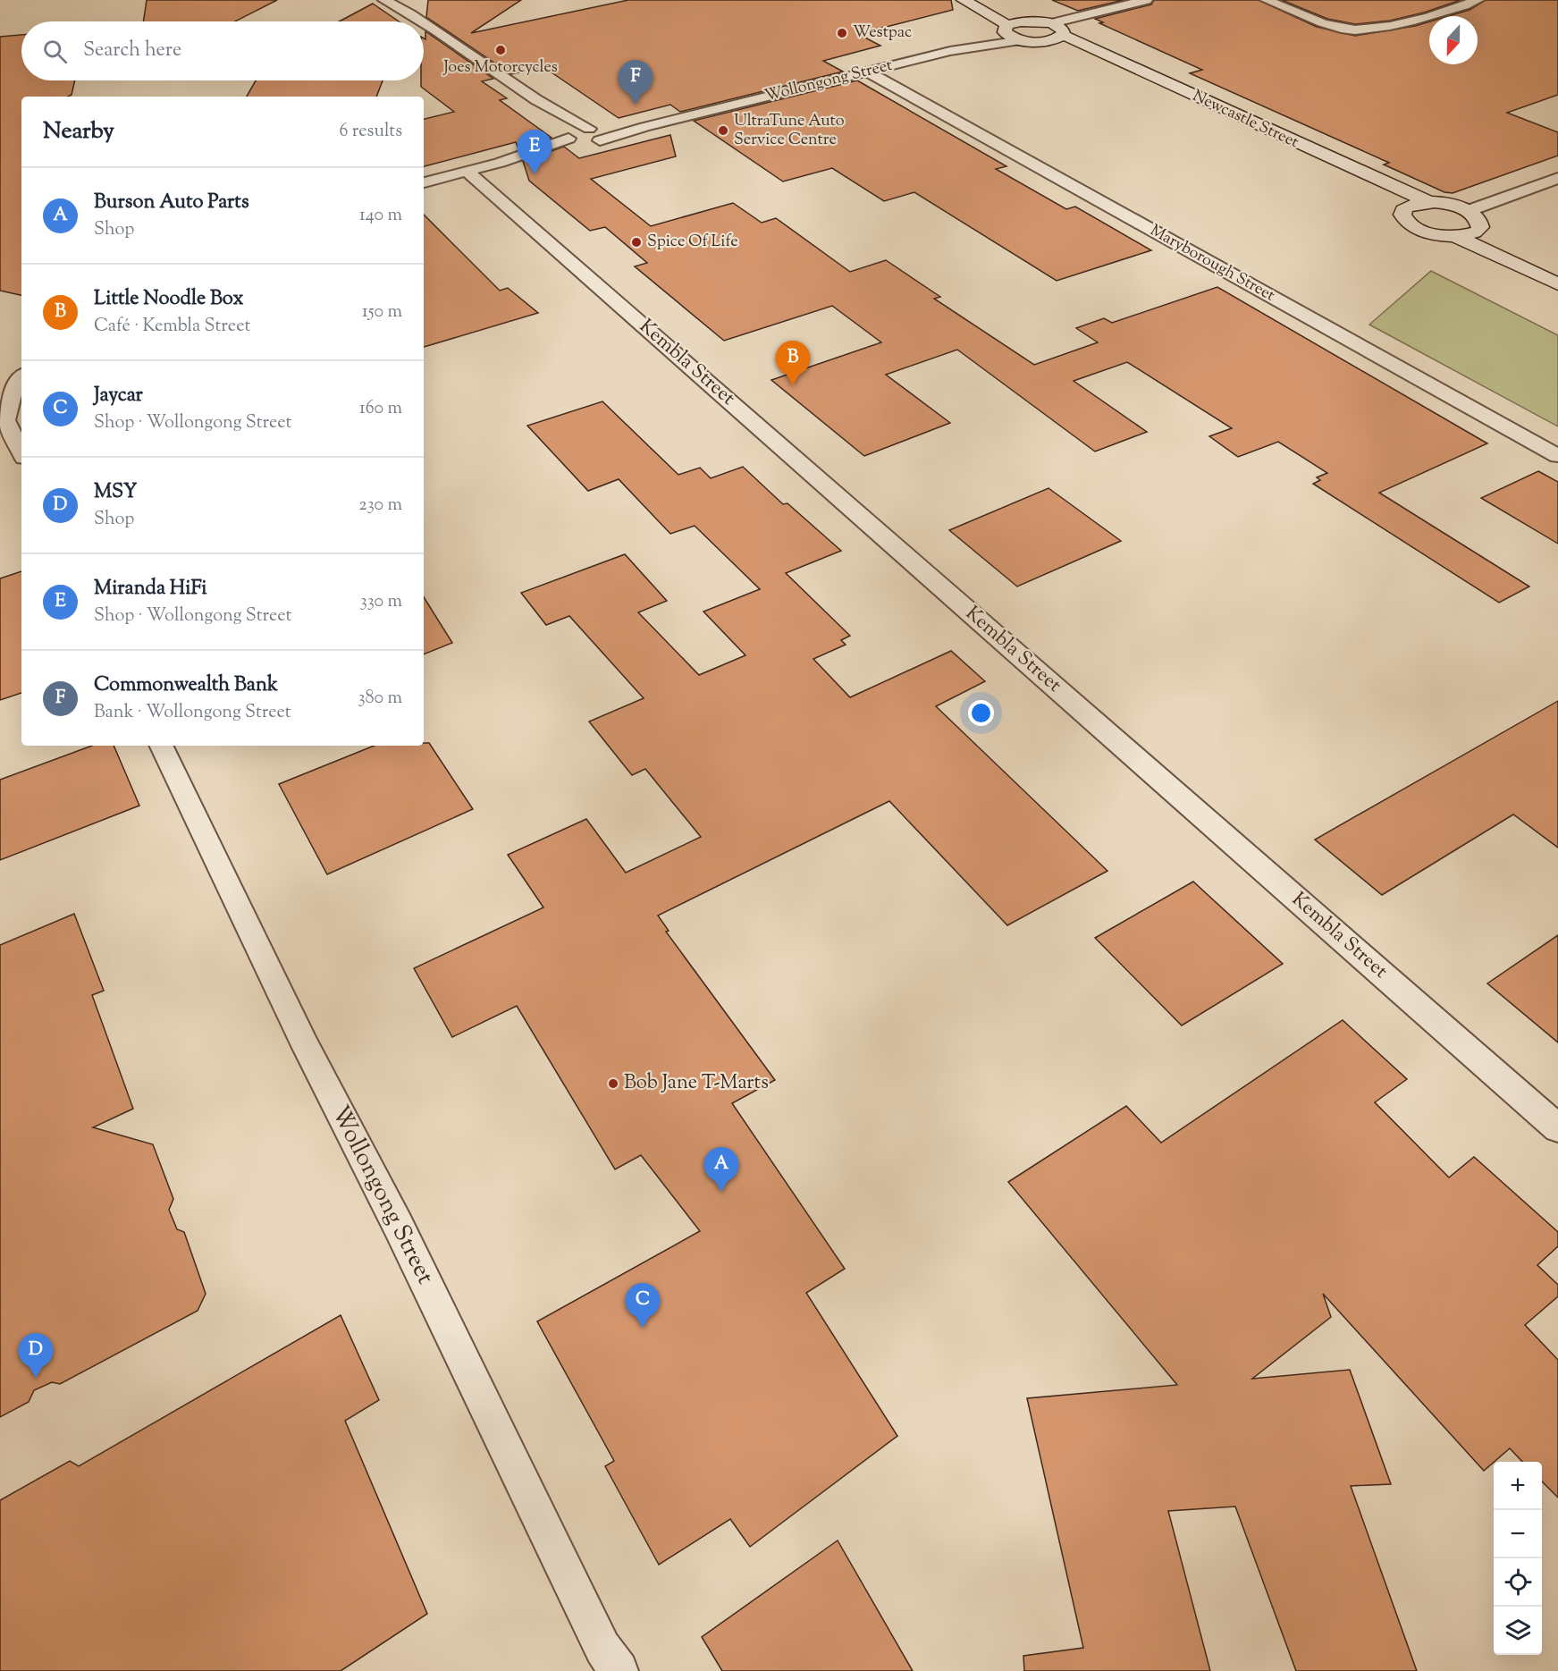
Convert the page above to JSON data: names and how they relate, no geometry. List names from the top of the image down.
{
  "streets": {
    "main road": ["Newcastle Street"],
    "street": ["Wollongong Street", "Maryborough Street", "Kembla Street"]
  },
  "crossings": [
    ["Wollongong Street", "Maryborough Street"],
    ["Wollongong Street", "Kembla Street"]
  ],
  "places": [
    "Westpac",
    "Joes Motorcycles",
    "UltraTune Auto Service Centre",
    "Spice Of Life",
    "Bob Jane T-Marts"
  ],
  "north": "bottom",
  "page": {
    "search": "Search here",
    "pins": [
      "F",
      "E",
      "B",
      "A",
      "C",
      "D"
    ],
    "heading": ["Nearby", "6 results"],
    "list": [
      {
        "mark": "A",
        "name": "Burson Auto Parts",
        "note": "Shop",
        "value": "140 m"
      },
      {
        "mark": "B",
        "name": "Little Noodle Box",
        "note": "Café · Kembla Street",
        "value": "150 m"
      },
      {
        "mark": "C",
        "name": "Jaycar",
        "note": "Shop · Wollongong Street",
        "value": "160 m"
      },
      {
        "mark": "D",
        "name": "MSY",
        "note": "Shop",
        "value": "230 m"
      },
      {
        "mark": "E",
        "name": "Miranda HiFi",
        "note": "Shop · Wollongong Street",
        "value": "330 m"
      },
      {
        "mark": "F",
        "name": "Commonwealth Bank",
        "note": "Bank · Wollongong Street",
        "value": "380 m"
      }
    ],
    "map_buttons": ["+", "−"]
  }
}
